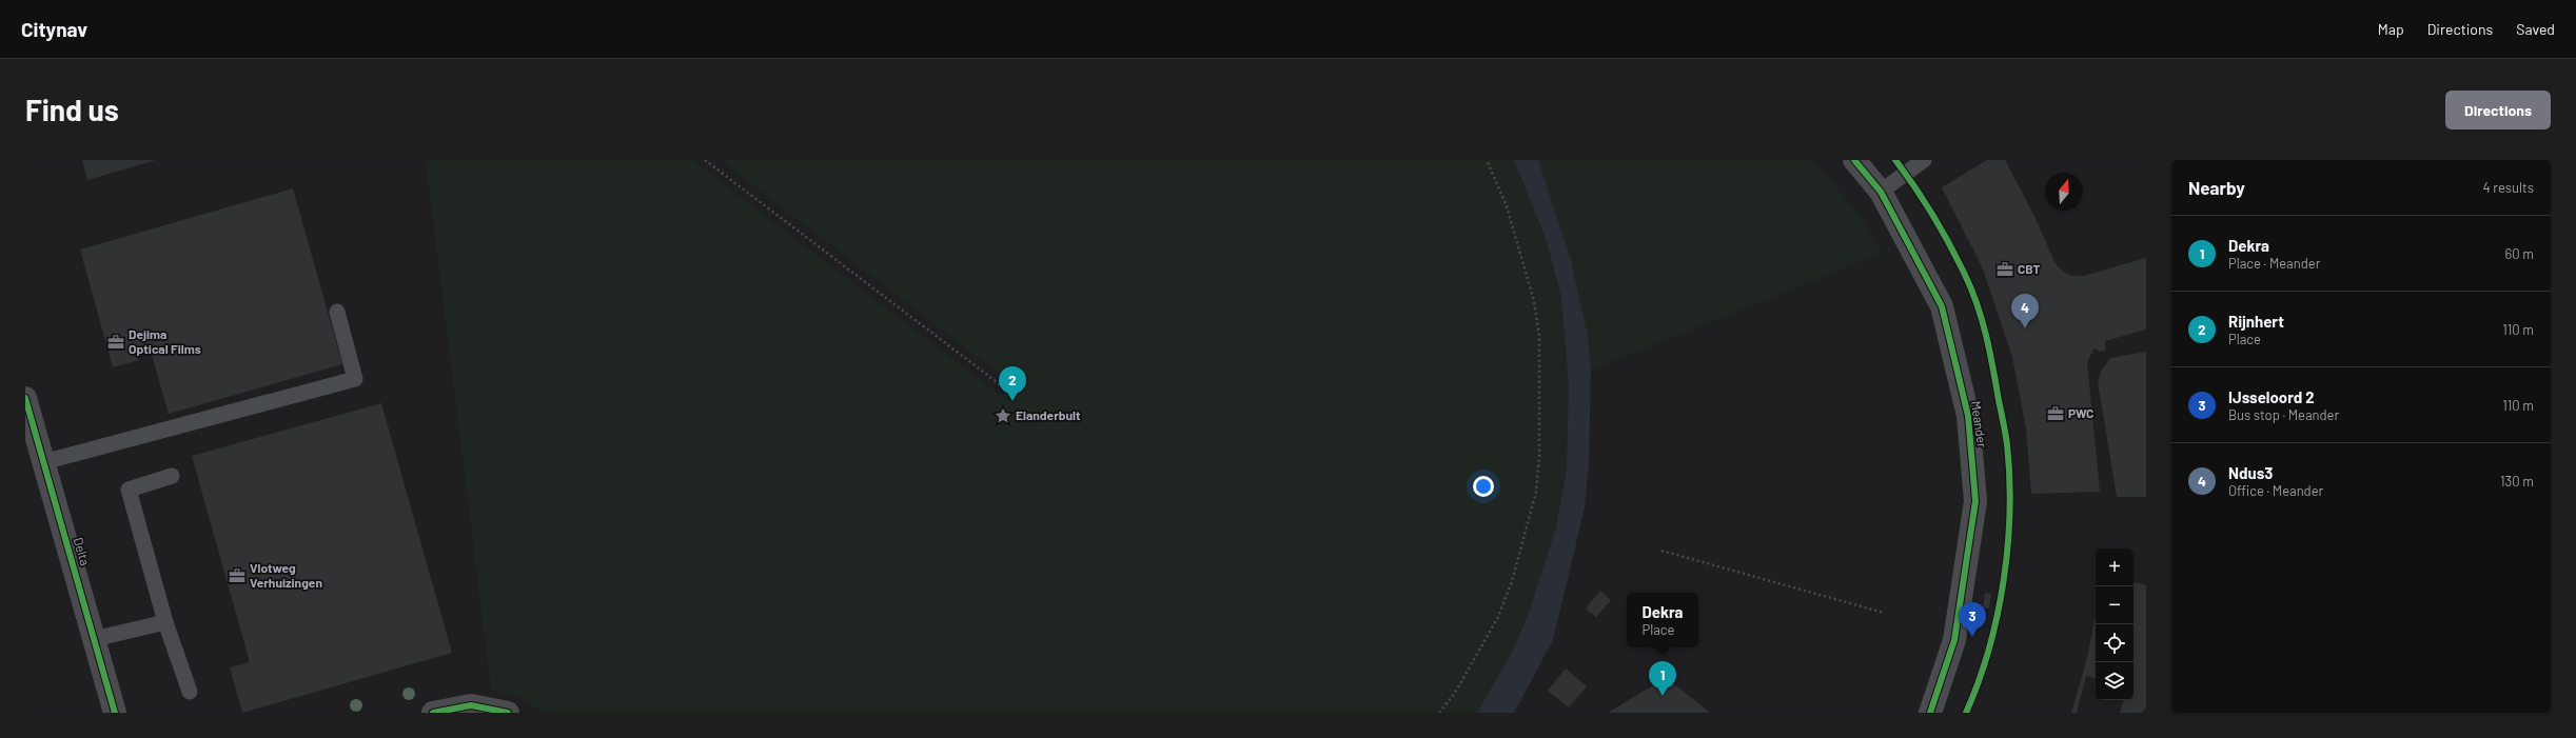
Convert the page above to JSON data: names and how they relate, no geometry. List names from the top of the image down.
{
  "streets": {
    "street": ["Meander", "Delta"]
  },
  "places": {
    "office": [
      "CBT",
      "Dejima Optical Films",
      "PWC",
      "Vlotweg Verhuizingen"
    ],
    "place": ["Elanderbult"]
  },
  "north": "top",
  "page": {
    "header": "Citynav",
    "nav": ["Map", "Directions", "Saved"],
    "buttons": "Directions",
    "title": "Find us",
    "heading": ["Nearby", "4 results"],
    "list": [
      {
        "mark": "1",
        "name": "Dekra",
        "note": "Place · Meander",
        "value": "60 m"
      },
      {
        "mark": "2",
        "name": "Rijnhert",
        "note": "Place",
        "value": "110 m"
      },
      {
        "mark": "3",
        "name": "IJsseloord 2",
        "note": "Bus stop · Meander",
        "value": "110 m"
      },
      {
        "mark": "4",
        "name": "Ndus3",
        "note": "Office · Meander",
        "value": "130 m"
      }
    ],
    "pins": [
      "4",
      "2",
      "3",
      "1"
    ],
    "map_buttons": ["+", "−"],
    "popup": ["Dekra", "Place"]
  }
}
